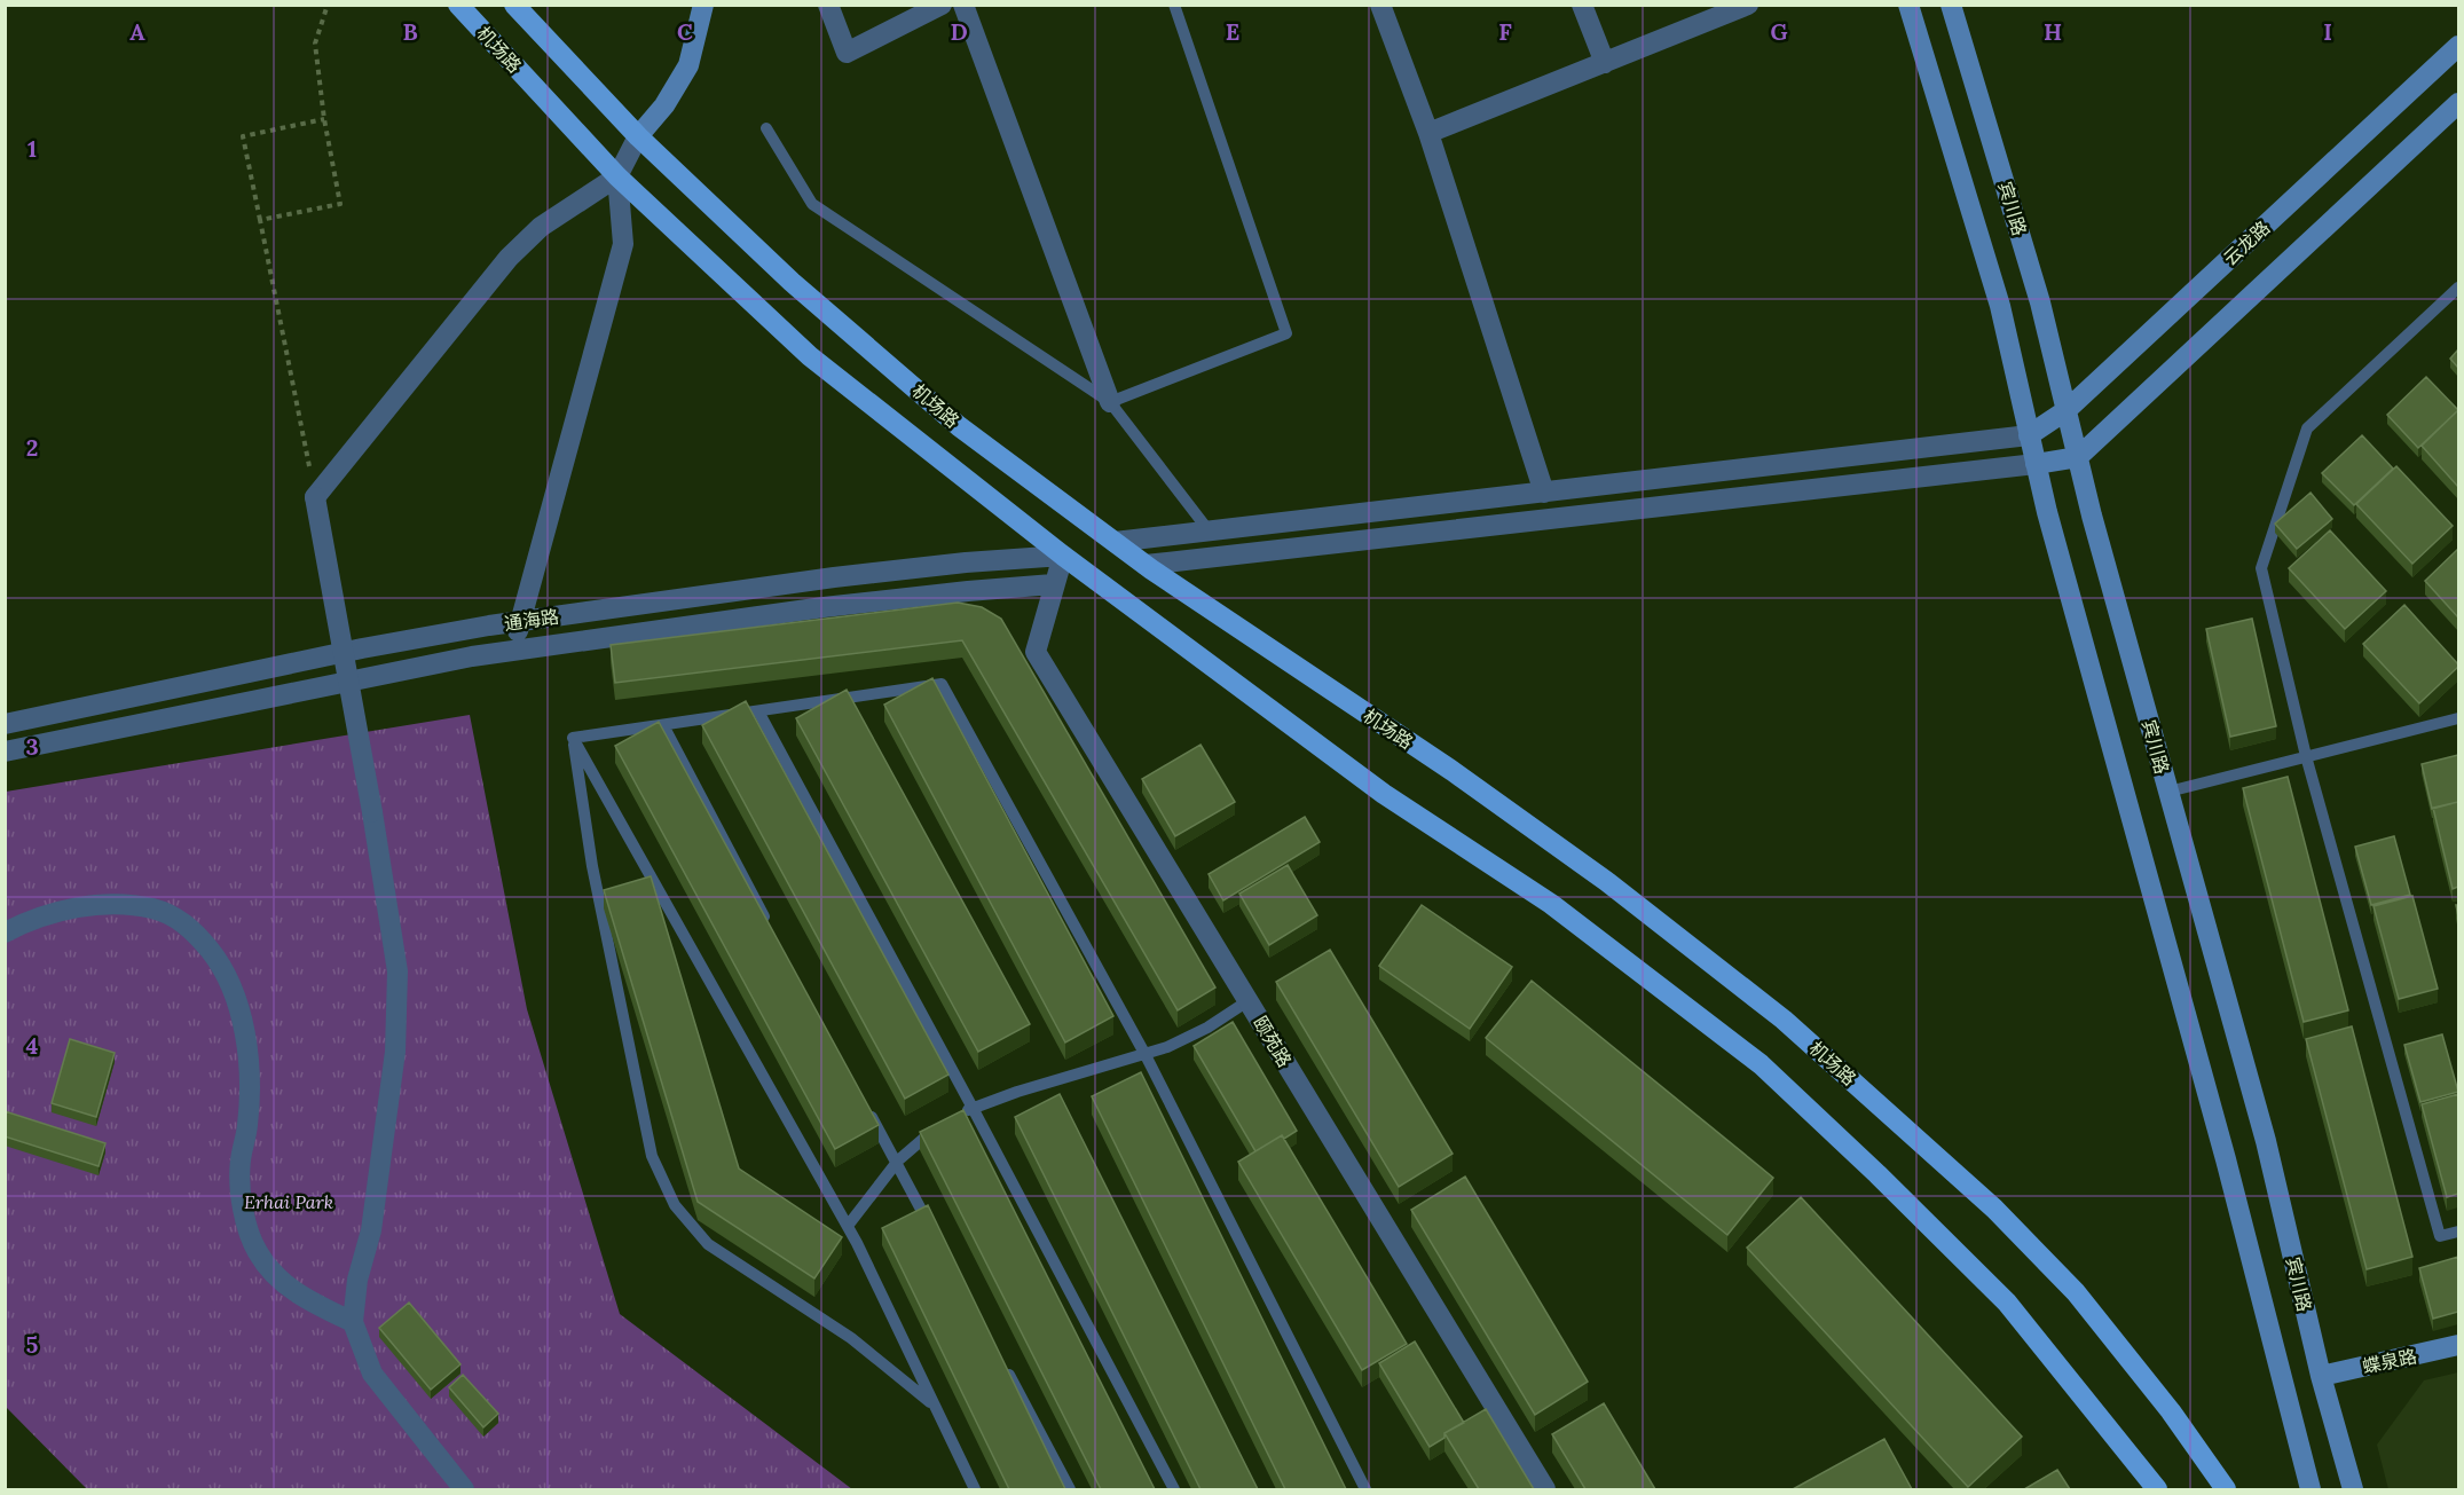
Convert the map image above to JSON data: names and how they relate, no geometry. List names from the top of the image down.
{
  "streets": {
    "main road": [
      "机场路",
      "宾川路",
      "云龙路",
      "蝶泉路"
    ],
    "street": ["通海路", "颐苑路"]
  },
  "crossings": [
    ["机场路", "通海路"],
    ["机场路", "颐苑路"],
    ["宾川路", "云龙路"],
    ["宾川路", "蝶泉路"],
    ["通海路", "颐苑路"]
  ],
  "parks": ["Erhai Park"],
  "grid": {
    "columns": [
      "A",
      "B",
      "C",
      "D",
      "E",
      "F",
      "G",
      "H",
      "I"
    ],
    "rows": [
      "1",
      "2",
      "3",
      "4",
      "5"
    ]
  }
}
